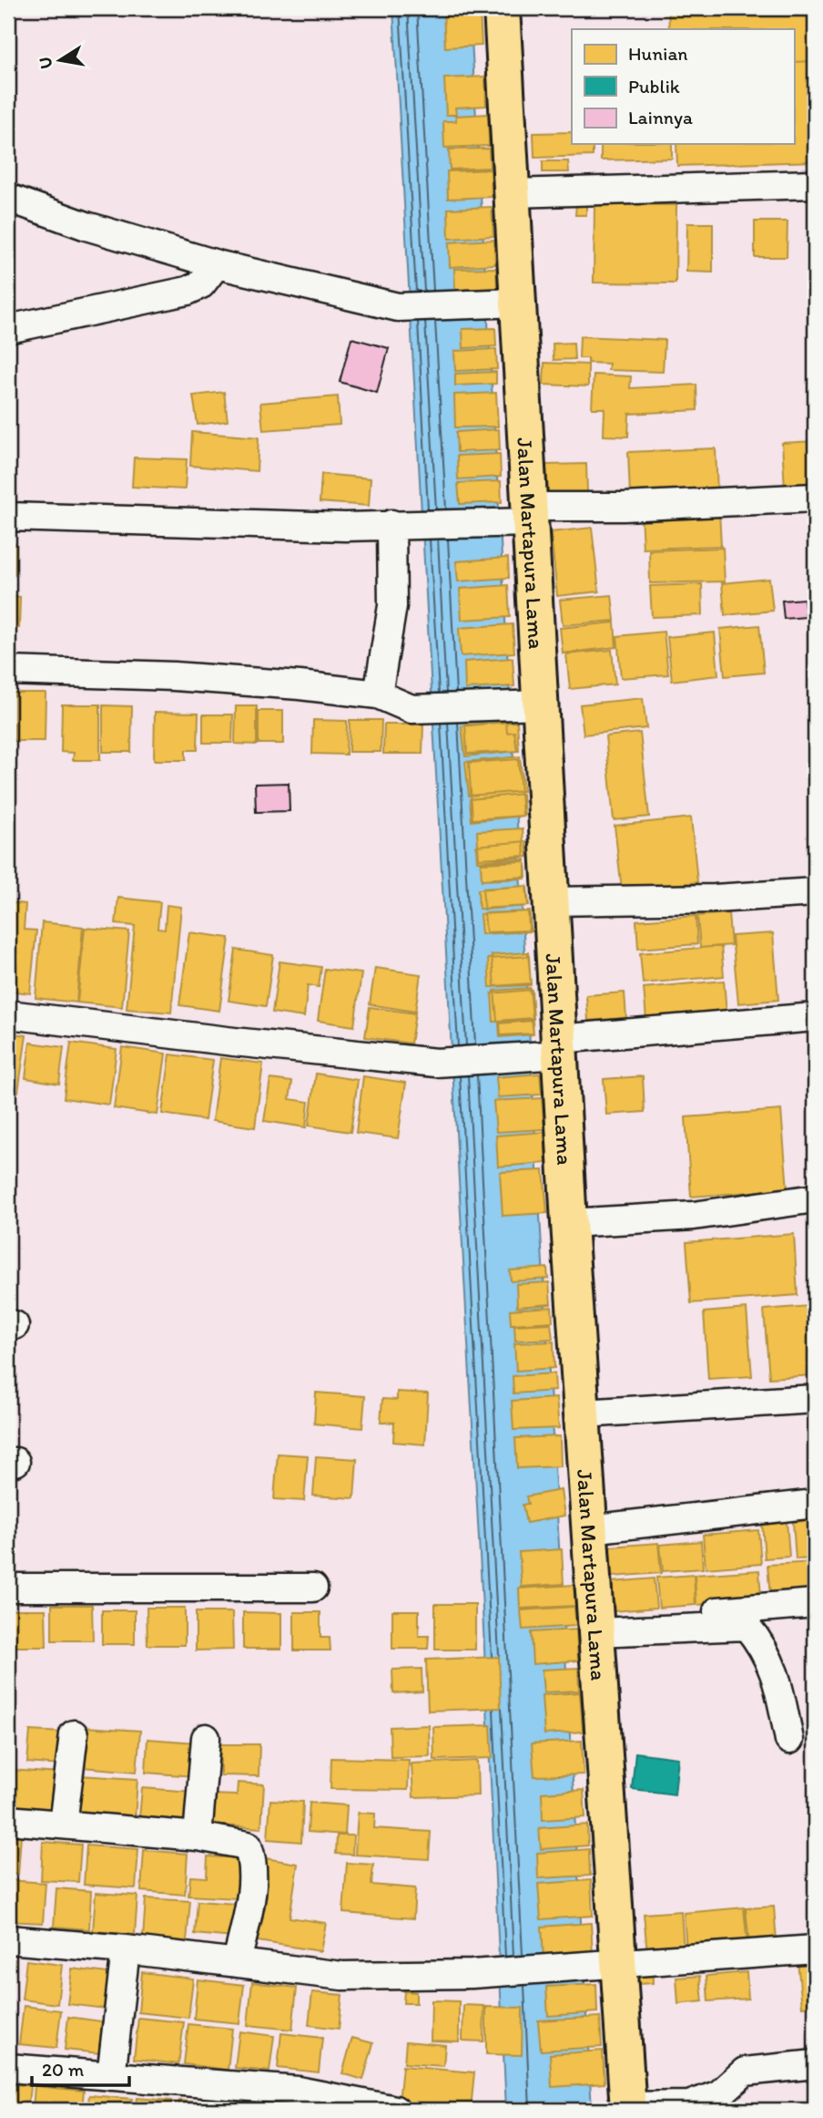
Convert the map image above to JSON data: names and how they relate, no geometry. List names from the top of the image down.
{
  "streets": {
    "main road": ["Jalan Martapura Lama"]
  },
  "legend": ["Hunian", "Publik", "Lainnya"],
  "scale_bar": "20 m",
  "north": "left"
}
